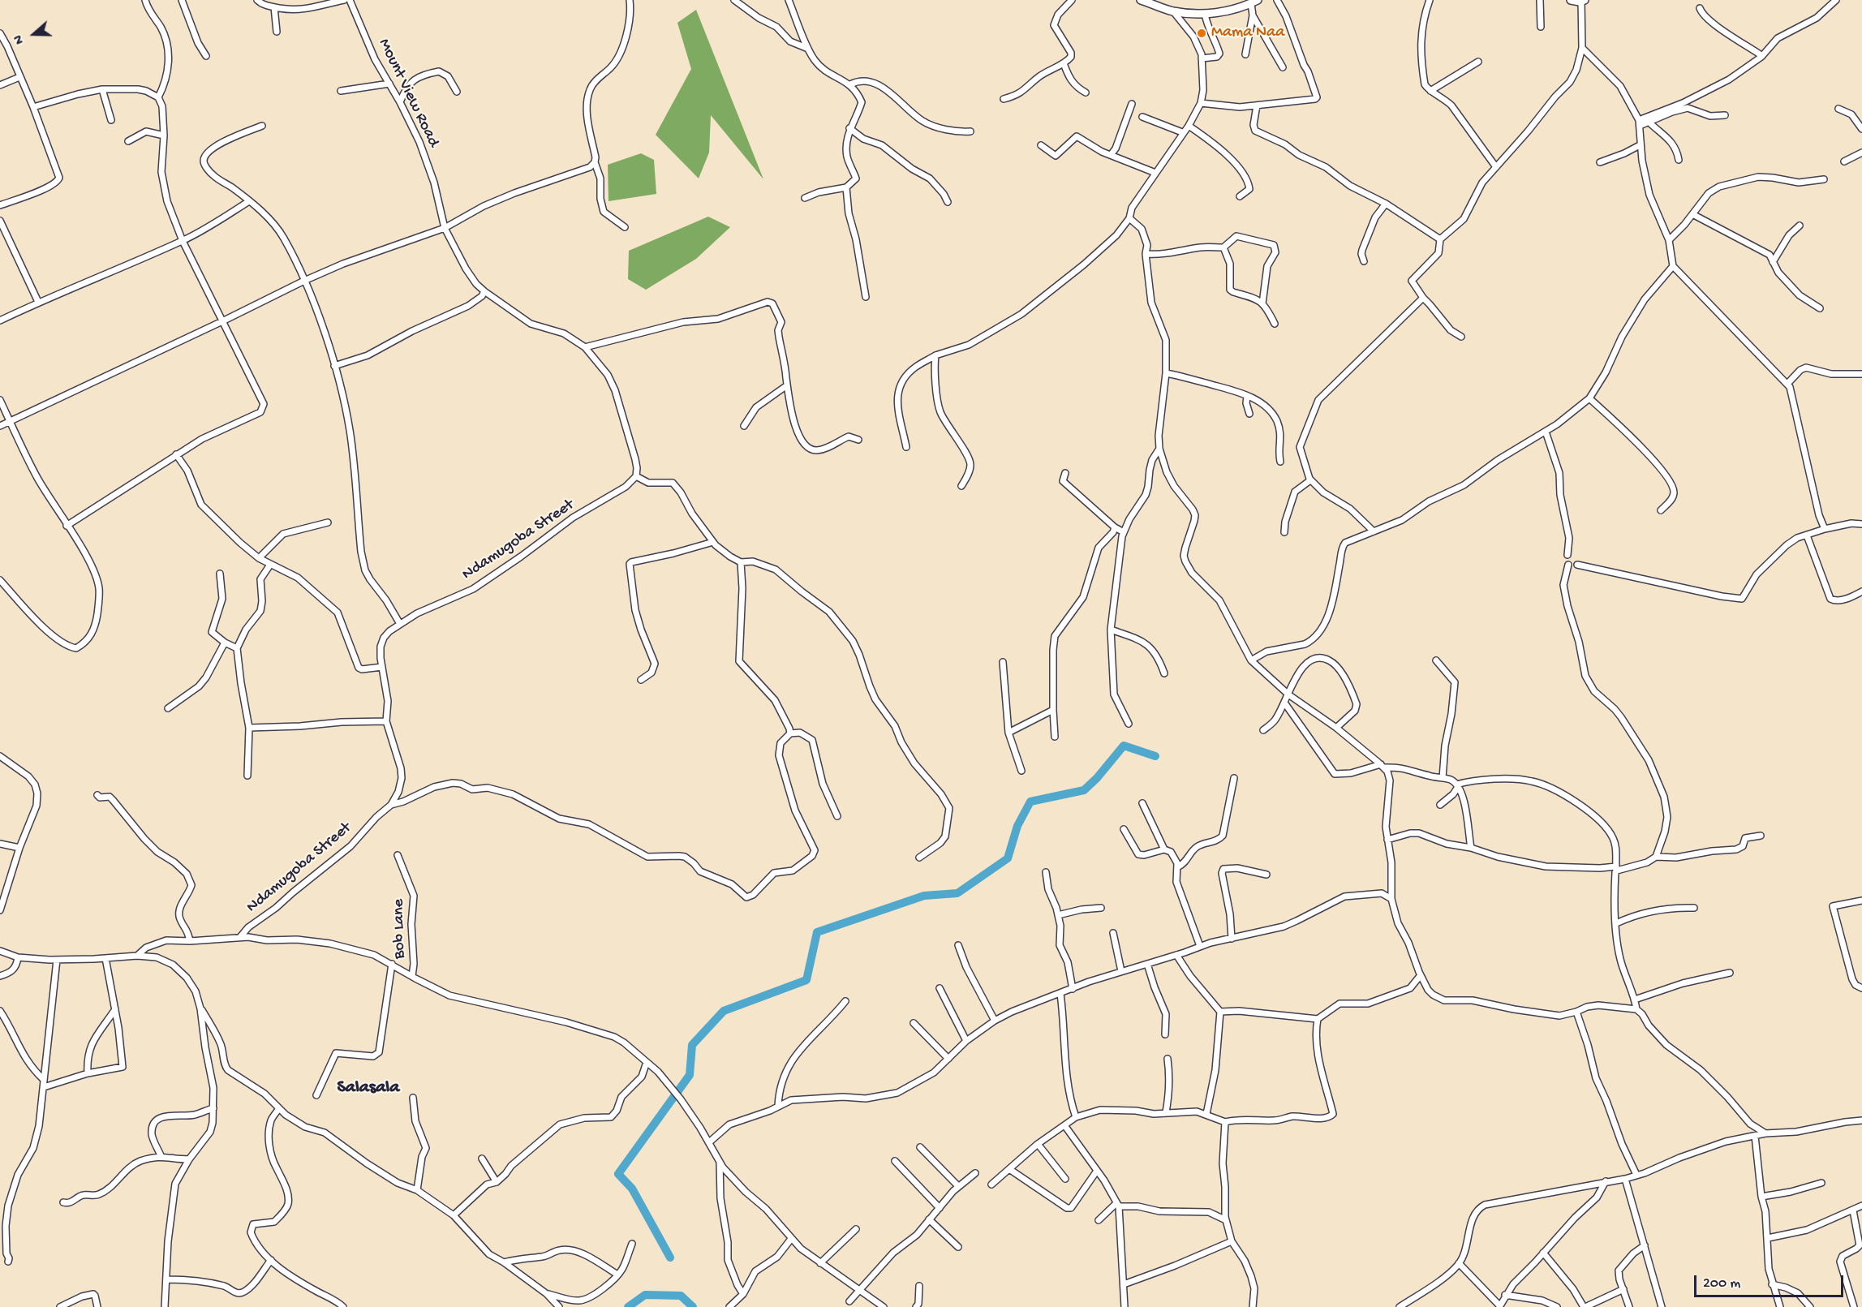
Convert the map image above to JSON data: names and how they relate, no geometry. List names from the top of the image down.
{
  "streets": {
    "street": ["Mount View Road", "Ndamugoba Street", "Bob Lane"]
  },
  "crossings": [
    ["Mount View Road", "Ndamugoba Street"]
  ],
  "districts": ["Salasala"],
  "places": ["Mama Naa"],
  "scale_bar": "200 m",
  "north": "left"
}
